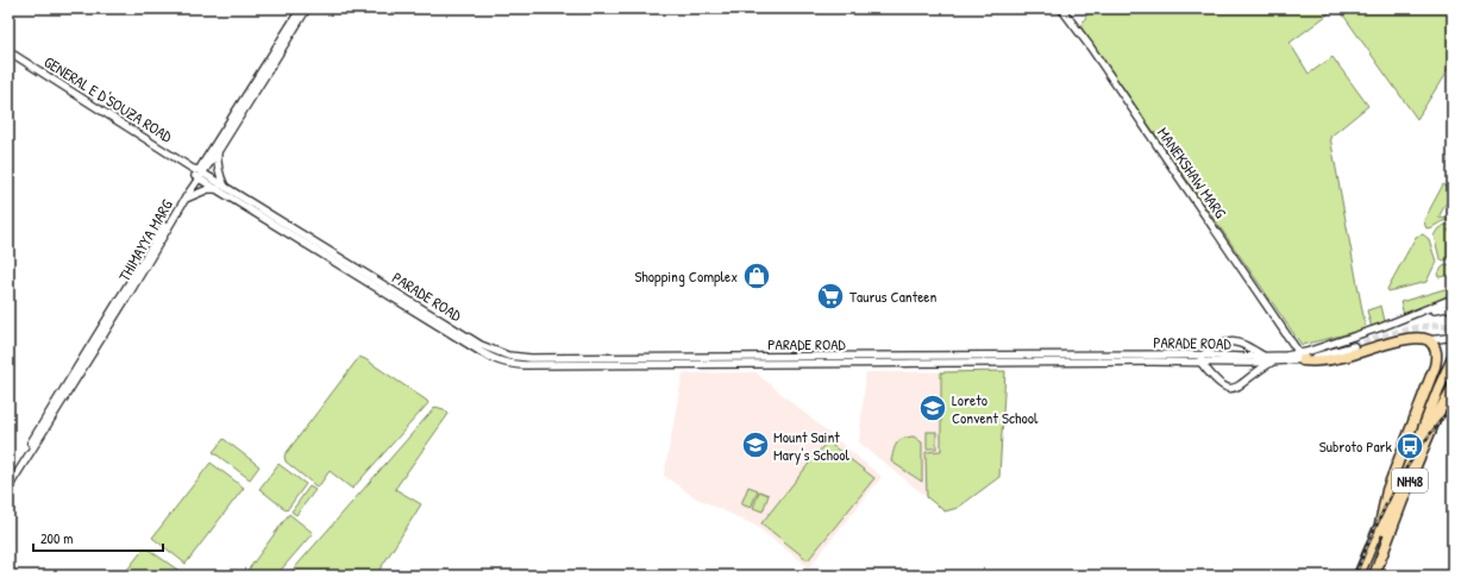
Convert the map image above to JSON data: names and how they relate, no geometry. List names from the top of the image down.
{
  "streets": {
    "highway": ["NH48"],
    "street": [
      "GENERAL E D'SOUZA ROAD",
      "MANEKSHAW MARG",
      "THIMAYYA MARG",
      "PARADE ROAD"
    ]
  },
  "crossings": [
    ["GENERAL E D'SOUZA ROAD", "THIMAYYA MARG"],
    ["GENERAL E D'SOUZA ROAD", "PARADE ROAD"],
    ["MANEKSHAW MARG", "PARADE ROAD"],
    ["THIMAYYA MARG", "PARADE ROAD"]
  ],
  "places": {
    "shop": ["Shopping Complex"],
    "supermarket": ["Taurus Canteen"],
    "school or university": ["Loreto Convent School", "Mount Saint Mary's School"],
    "bus stop": ["Subroto Park"]
  },
  "scale_bar": "200 m"
}
